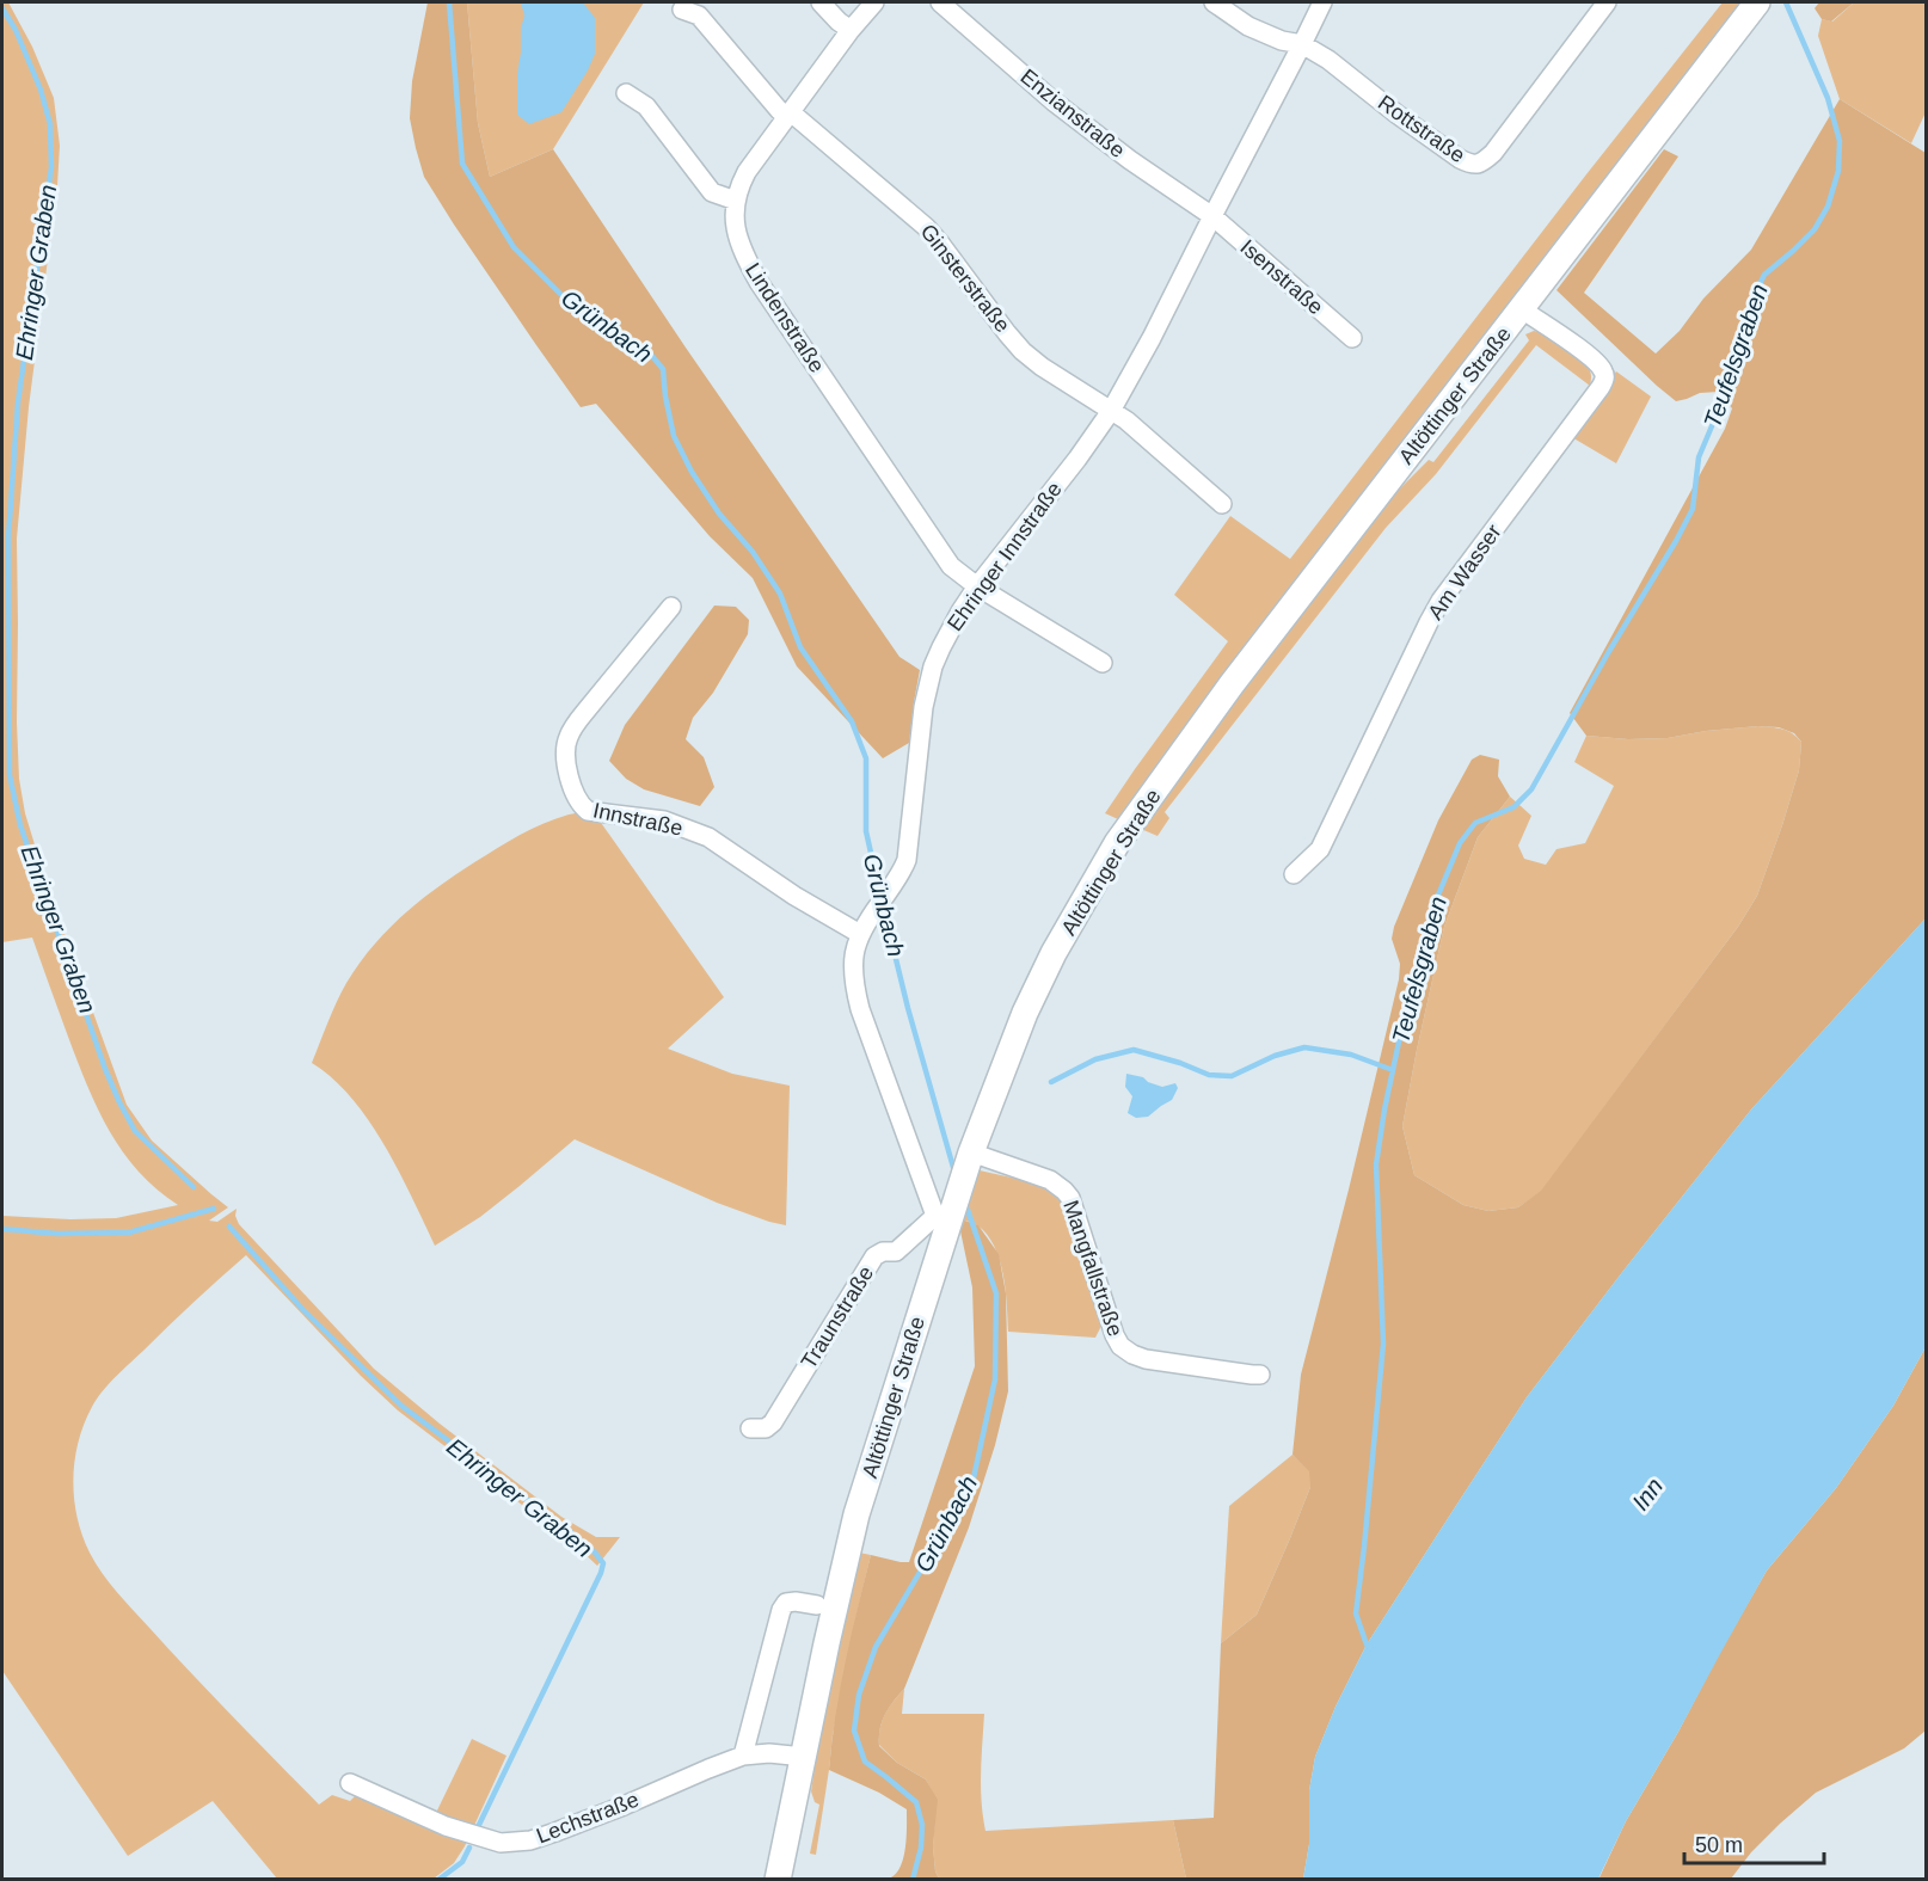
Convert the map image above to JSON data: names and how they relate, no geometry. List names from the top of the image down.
{
  "streets": {
    "main road": ["Altöttinger Straße"],
    "street": [
      "Enzianstraße",
      "Rottstraße",
      "Isenstraße",
      "Ginsterstraße",
      "Lindenstraße",
      "Ehringer Innstraße",
      "Am Wasser",
      "Innstraße",
      "Mangfallstraße",
      "Traunstraße",
      "Lechstraße"
    ]
  },
  "crossings": [
    ["Enzianstraße", "Isenstraße"],
    ["Enzianstraße", "Ehringer Innstraße"],
    ["Rottstraße", "Ehringer Innstraße"],
    ["Isenstraße", "Ehringer Innstraße"],
    ["Ginsterstraße", "Lindenstraße"],
    ["Ginsterstraße", "Ehringer Innstraße"],
    ["Lindenstraße", "Ehringer Innstraße"],
    ["Altöttinger Straße", "Ehringer Innstraße"],
    ["Altöttinger Straße", "Am Wasser"],
    ["Altöttinger Straße", "Mangfallstraße"],
    ["Altöttinger Straße", "Traunstraße"],
    ["Altöttinger Straße", "Lechstraße"],
    ["Ehringer Innstraße", "Innstraße"],
    ["Ehringer Innstraße", "Traunstraße"]
  ],
  "water": [
    "Ehringer Graben",
    "Grünbach",
    "Teufelsgraben",
    "Inn"
  ],
  "scale_bar": "50 m"
}
